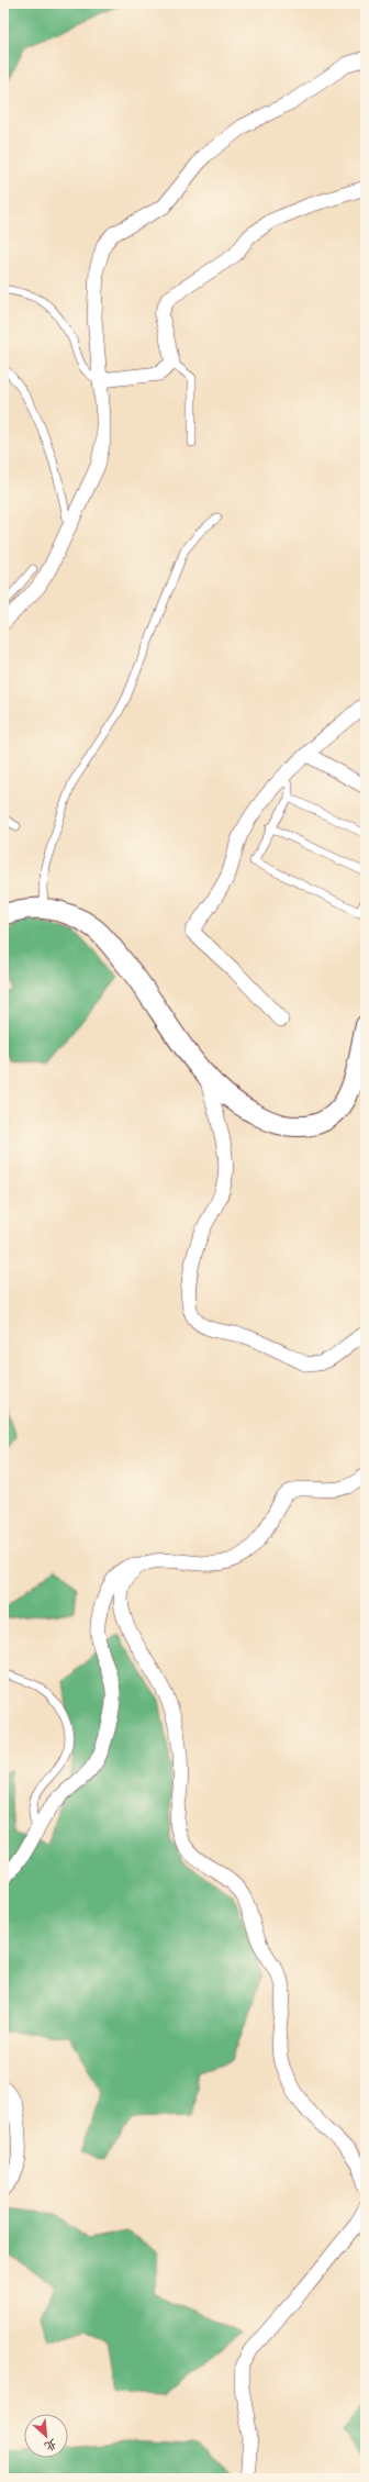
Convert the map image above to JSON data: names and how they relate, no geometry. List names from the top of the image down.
{
  "north": "bottom right"
}
